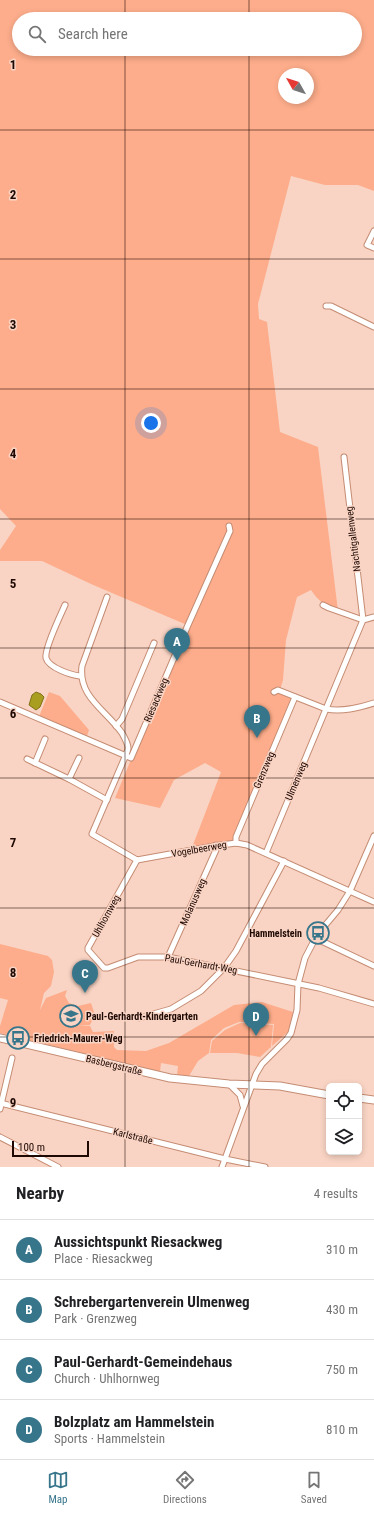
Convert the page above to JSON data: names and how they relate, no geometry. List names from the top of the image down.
{
  "streets": {
    "main road": ["Basbergstraße"],
    "street": [
      "Nachtigallenweg",
      "Riesackweg",
      "Grenzweg",
      "Ulmenweg",
      "Vogelbeerweg",
      "Molanusweg",
      "Uhlhornweg",
      "Paul-Gerhardt-Weg",
      "Karlstraße"
    ]
  },
  "crossings": [
    ["Nachtigallenweg", "Ulmenweg"],
    ["Riesackweg", "Vogelbeerweg"],
    ["Riesackweg", "Uhlhornweg"],
    ["Grenzweg", "Vogelbeerweg"],
    ["Ulmenweg", "Vogelbeerweg"],
    ["Vogelbeerweg", "Molanusweg"],
    ["Vogelbeerweg", "Uhlhornweg"],
    ["Molanusweg", "Paul-Gerhardt-Weg"],
    ["Uhlhornweg", "Paul-Gerhardt-Weg"]
  ],
  "places": {
    "bus stop": ["Hammelstein", "Friedrich-Maurer-Weg"],
    "school or university": ["Paul-Gerhardt-Kindergarten"]
  },
  "scale_bar": "100 m",
  "north": "top left",
  "page": {
    "search": "Search here",
    "pins": [
      "A",
      "B",
      "C",
      "D"
    ],
    "scale": "100 m",
    "heading": ["Nearby", "4 results"],
    "list": [
      {
        "mark": "A",
        "name": "Aussichtspunkt Riesackweg",
        "note": "Place · Riesackweg",
        "value": "310 m"
      },
      {
        "mark": "B",
        "name": "Schrebergartenverein Ulmenweg",
        "note": "Park · Grenzweg",
        "value": "430 m"
      },
      {
        "mark": "C",
        "name": "Paul-Gerhardt-Gemeindehaus",
        "note": "Church · Uhlhornweg",
        "value": "750 m"
      },
      {
        "mark": "D",
        "name": "Bolzplatz am Hammelstein",
        "note": "Sports · Hammelstein",
        "value": "810 m"
      }
    ],
    "nav": ["Map", "Directions", "Saved"]
  },
  "grid": {
    "rows": [
      "1",
      "2",
      "3",
      "4",
      "5",
      "6",
      "7",
      "8",
      "9"
    ]
  }
}
